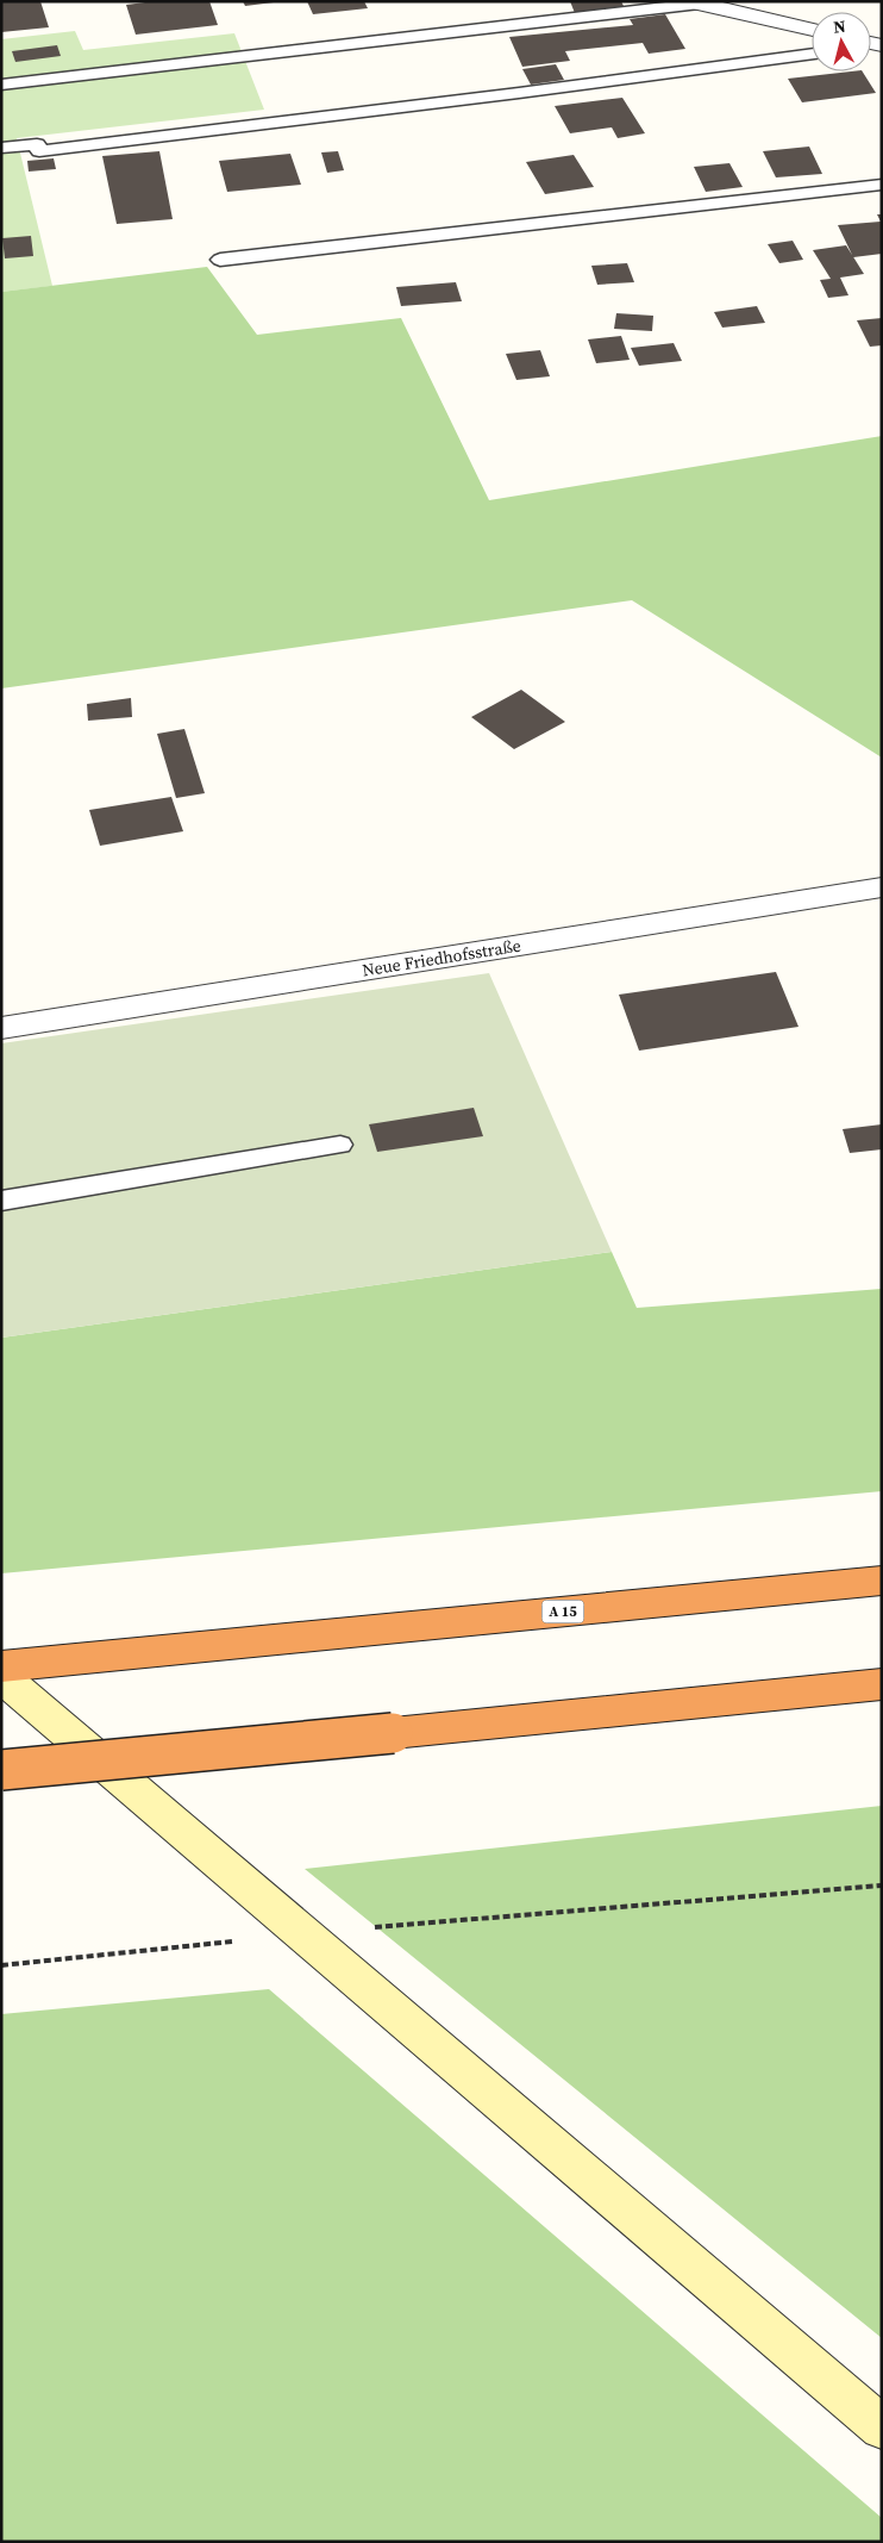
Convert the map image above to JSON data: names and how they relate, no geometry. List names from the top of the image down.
{
  "streets": {
    "highway": ["A 15"],
    "street": ["Neue Friedhofsstraße"]
  },
  "north": "top"
}
